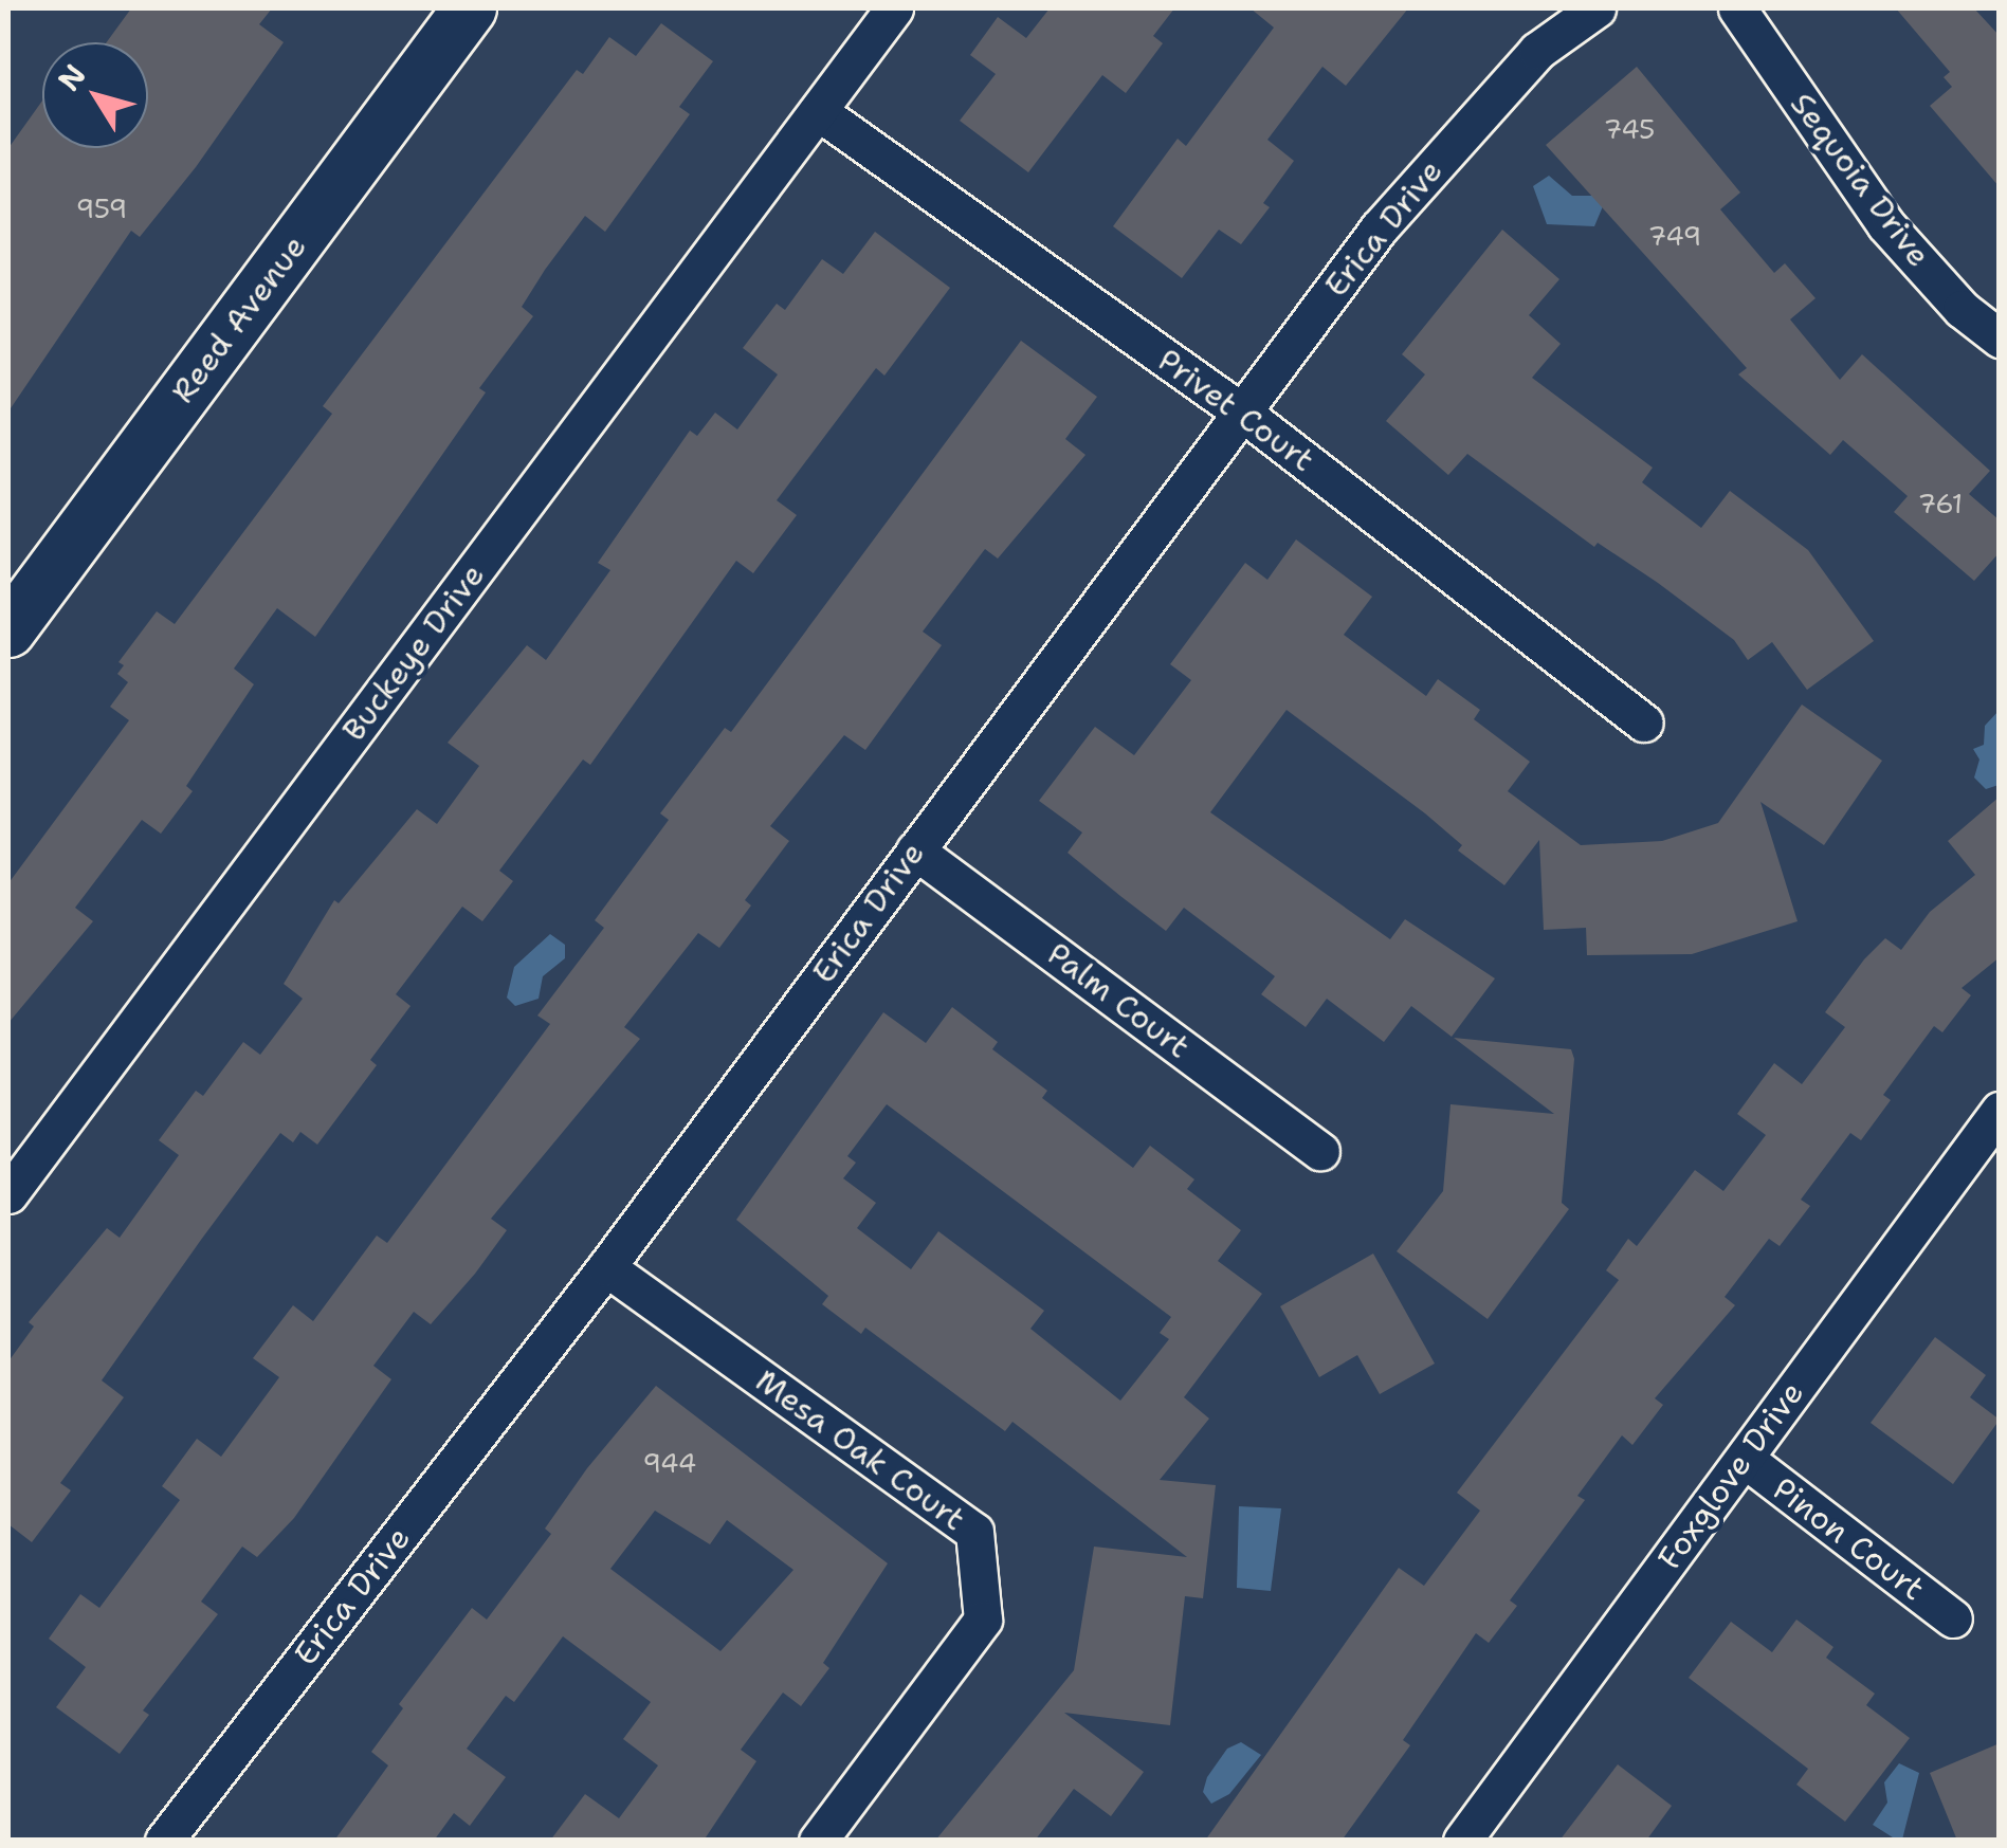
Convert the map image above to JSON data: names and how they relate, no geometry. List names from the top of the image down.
{
  "streets": {
    "main road": ["Reed Avenue"],
    "street": [
      "Sequoia Drive",
      "Erica Drive",
      "Privet Court",
      "Buckeye Drive",
      "Palm Court",
      "Mesa Oak Court",
      "Foxglove Drive",
      "Pinon Court"
    ]
  },
  "crossings": [
    ["Erica Drive", "Privet Court"],
    ["Erica Drive", "Palm Court"],
    ["Erica Drive", "Mesa Oak Court"],
    ["Privet Court", "Buckeye Drive"],
    ["Foxglove Drive", "Pinon Court"]
  ],
  "house_numbers": [
    "745",
    "959",
    "749",
    "761",
    "944"
  ],
  "north": "top left"
}
